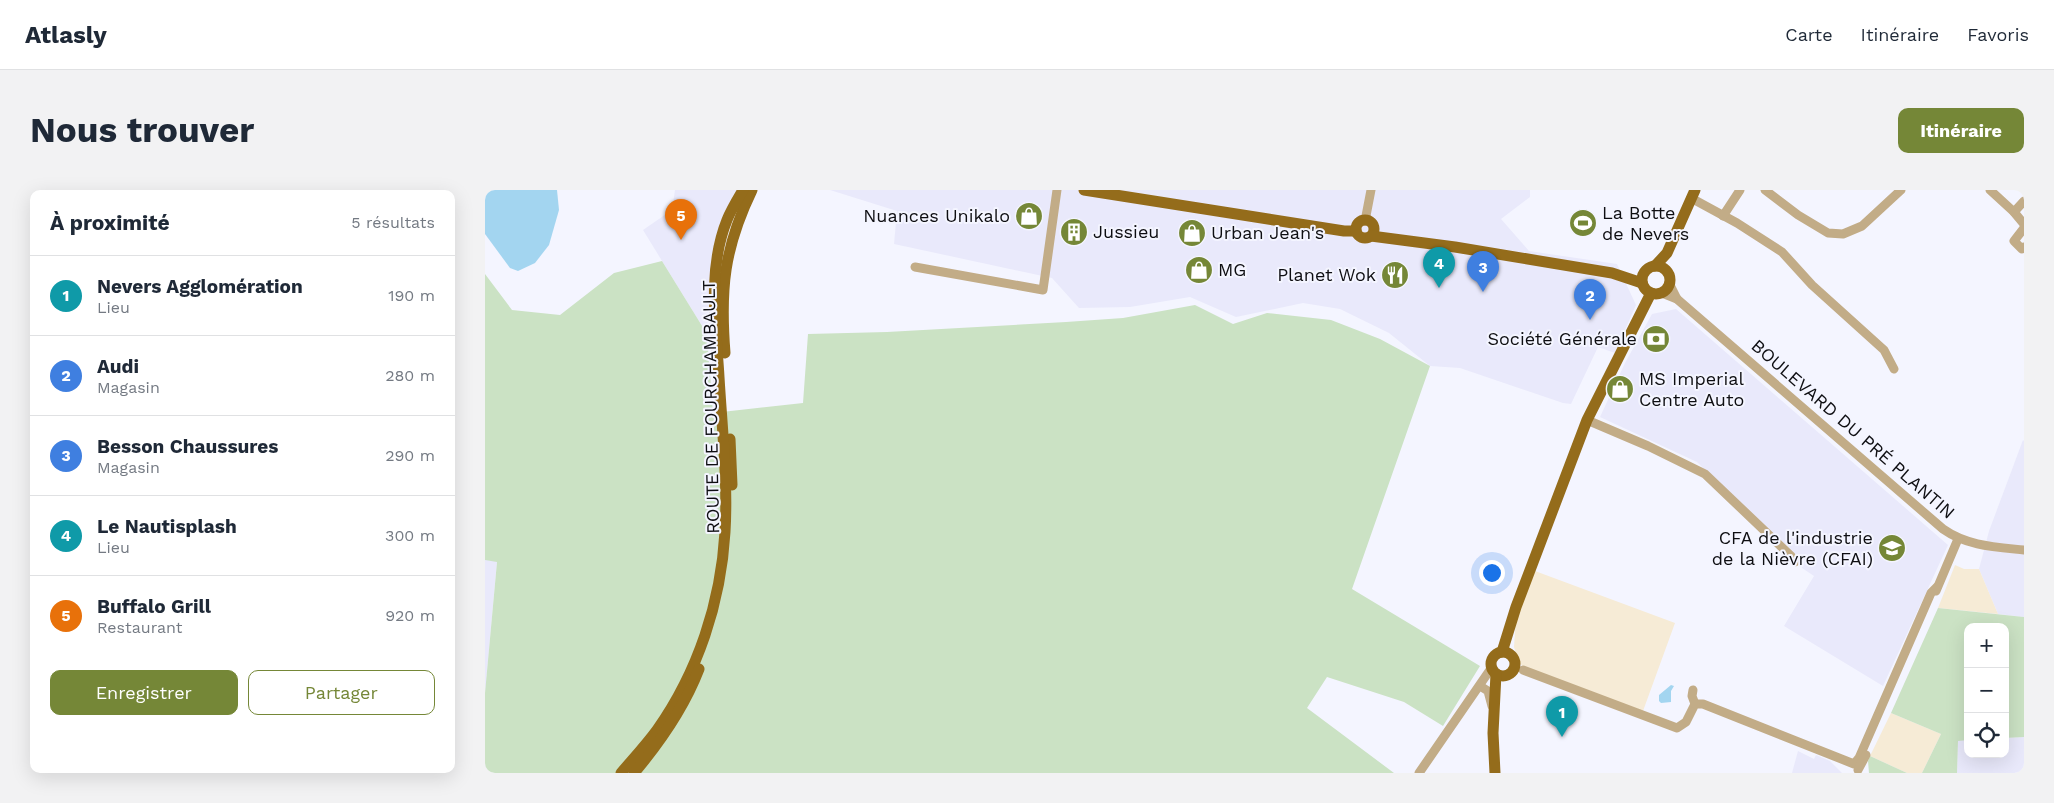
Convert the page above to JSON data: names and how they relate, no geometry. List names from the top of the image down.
{
  "streets": {
    "main road": ["ROUTE DE FOURCHAMBAULT"],
    "street": ["BOULEVARD DU PRÉ PLANTIN"]
  },
  "places": {
    "shop": [
      "Nuances Unikalo",
      "Urban Jean's",
      "MG",
      "MS Imperial Centre Auto"
    ],
    "sports": ["La Botte de Nevers"],
    "building": ["Jussieu"],
    "restaurant": ["Planet Wok"],
    "bank": ["Société Générale"],
    "school or university": ["CFA de l'industrie de la Nièvre (CFAI)"]
  },
  "page": {
    "header": "Atlasly",
    "nav": ["Carte", "Itinéraire", "Favoris"],
    "buttons": [
      "Itinéraire",
      ["Enregistrer", "Partager"]
    ],
    "title": "Nous trouver",
    "heading": ["À proximité", "5 résultats"],
    "pins": [
      "5",
      "4",
      "3",
      "2",
      "1"
    ],
    "list": [
      {
        "mark": "1",
        "name": "Nevers Agglomération",
        "note": "Lieu",
        "value": "190 m"
      },
      {
        "mark": "2",
        "name": "Audi",
        "note": "Magasin",
        "value": "280 m"
      },
      {
        "mark": "3",
        "name": "Besson Chaussures",
        "note": "Magasin",
        "value": "290 m"
      },
      {
        "mark": "4",
        "name": "Le Nautisplash",
        "note": "Lieu",
        "value": "300 m"
      },
      {
        "mark": "5",
        "name": "Buffalo Grill",
        "note": "Restaurant",
        "value": "920 m"
      }
    ],
    "map_buttons": ["+", "−"]
  }
}
